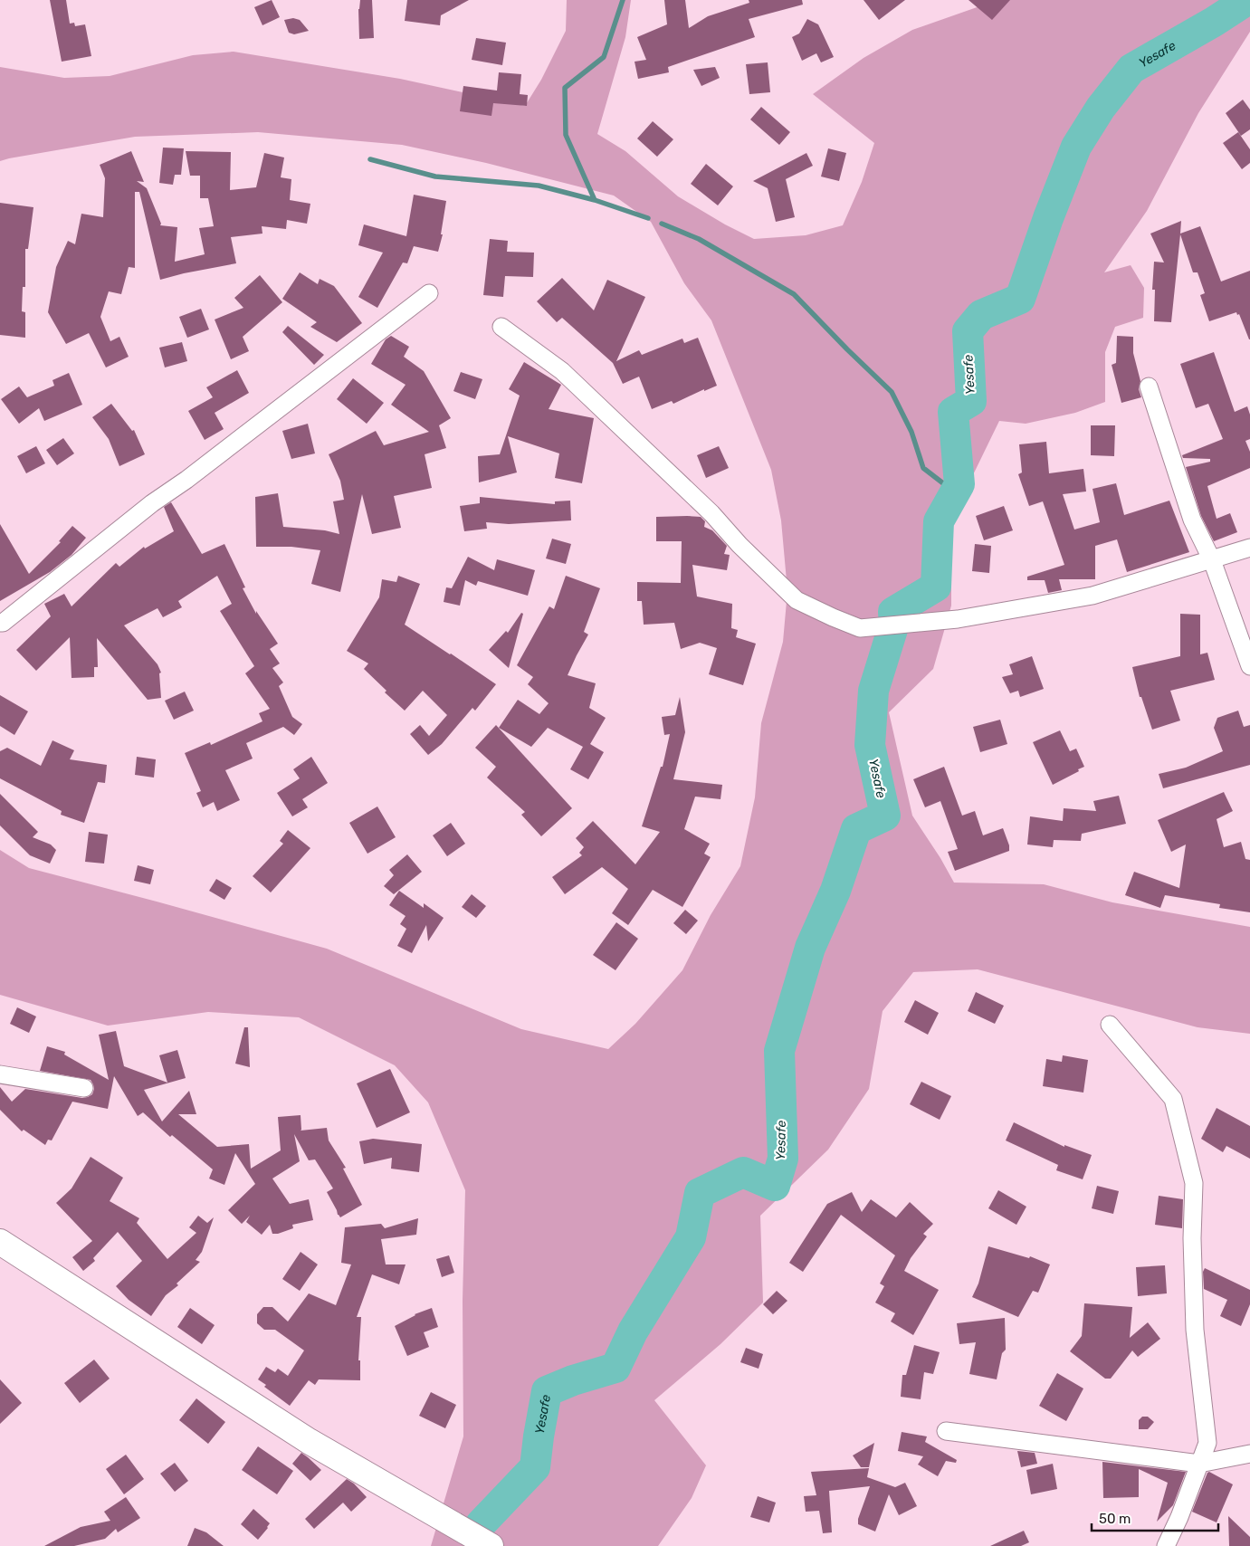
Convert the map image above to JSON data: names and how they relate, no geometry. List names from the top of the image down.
{
  "water": ["Yesafe"],
  "scale_bar": "50 m"
}
